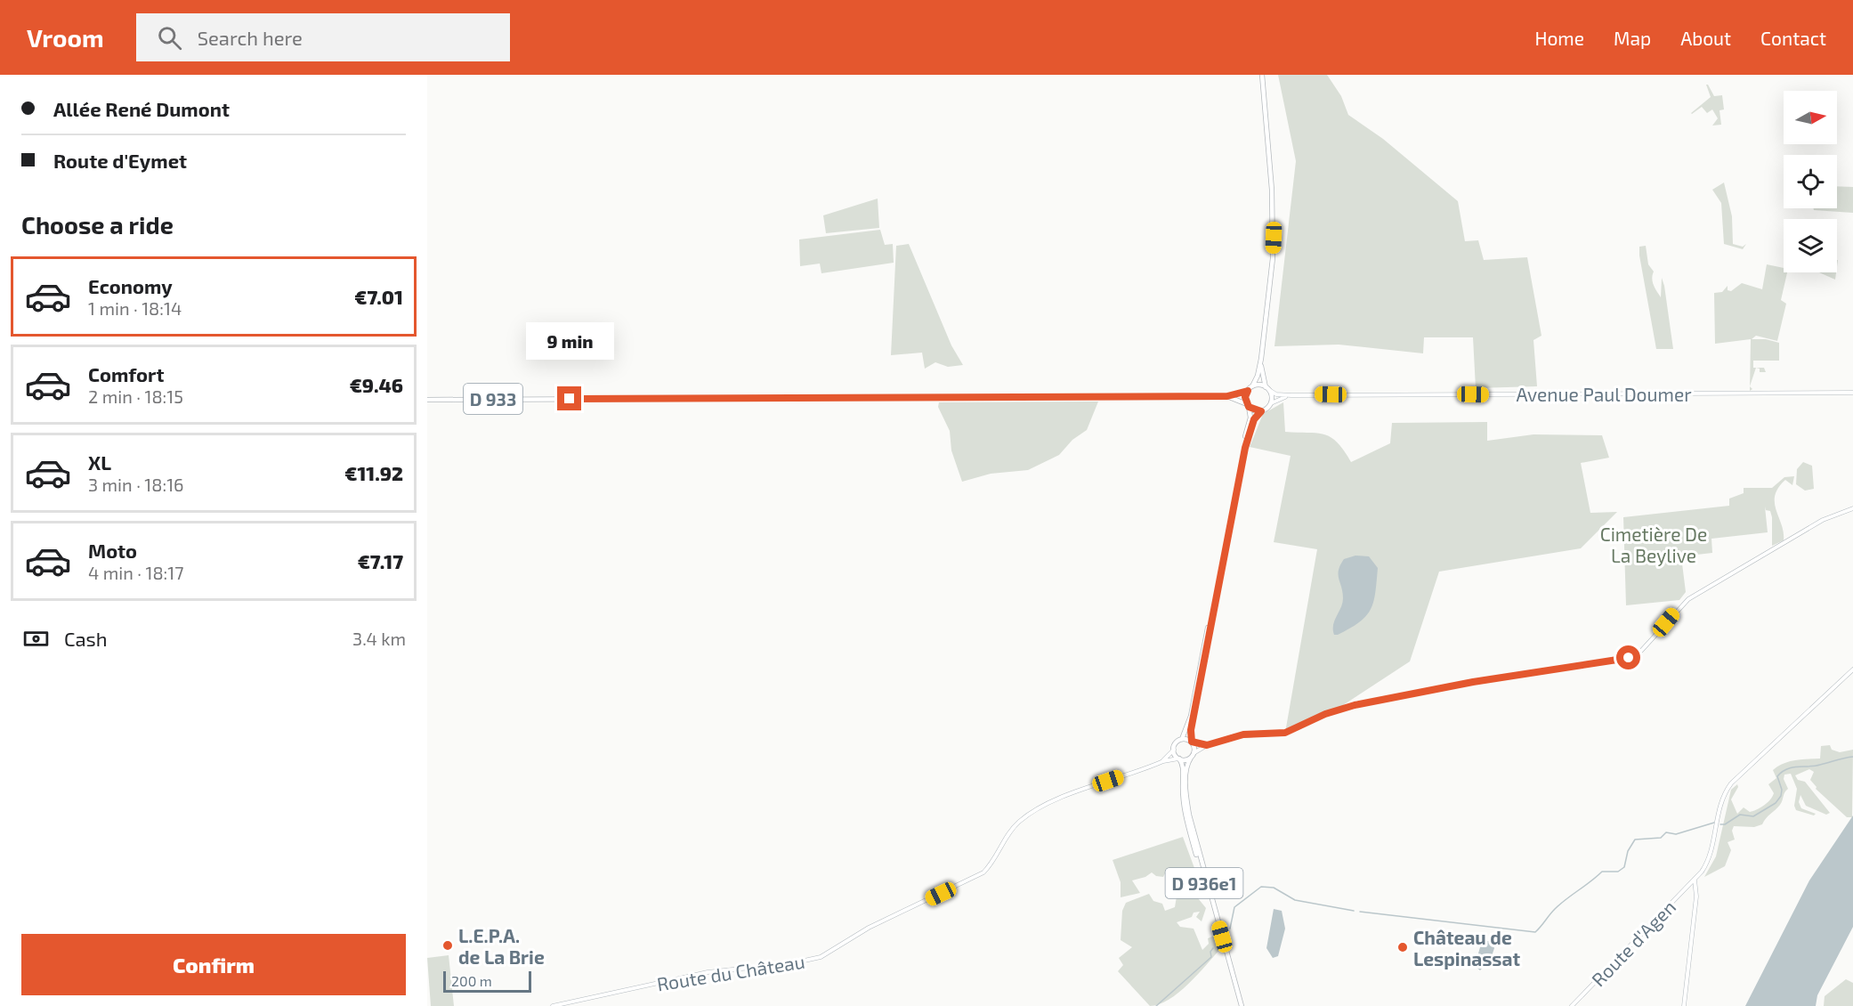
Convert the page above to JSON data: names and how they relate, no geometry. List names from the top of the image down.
{
  "streets": {
    "main road": ["D 933", "D 936e1"],
    "street": ["Avenue Paul Doumer", "Route d'Agen", "Route du Château"]
  },
  "crossings": [
    ["D 936e1", "Route du Château"]
  ],
  "parks": ["Cimetière De La Beylive"],
  "places": ["L.E.P.A. de La Brie", "Château de Lespinassat"],
  "scale_bar": "200 m",
  "north": "right",
  "page": {
    "header": "Vroom",
    "search": "Search here",
    "nav": [
      "Home",
      "Map",
      "About",
      "Contact"
    ],
    "banner": ["Allée René Dumont", "Route d'Eymet"],
    "heading": "Choose a ride",
    "list": [
      {
        "name": "Economy",
        "note": "1 min · 18:14",
        "value": "€7.01"
      },
      {
        "name": "Comfort",
        "note": "2 min · 18:15",
        "value": "€9.46"
      },
      {
        "name": "XL",
        "note": "3 min · 18:16",
        "value": "€11.92"
      },
      {
        "name": "Moto",
        "note": "4 min · 18:17",
        "value": "€7.17"
      }
    ],
    "bubble": "9 min",
    "pay": ["Cash", "3.4 km"],
    "buttons": "Confirm",
    "scale": "200 m"
  }
}
